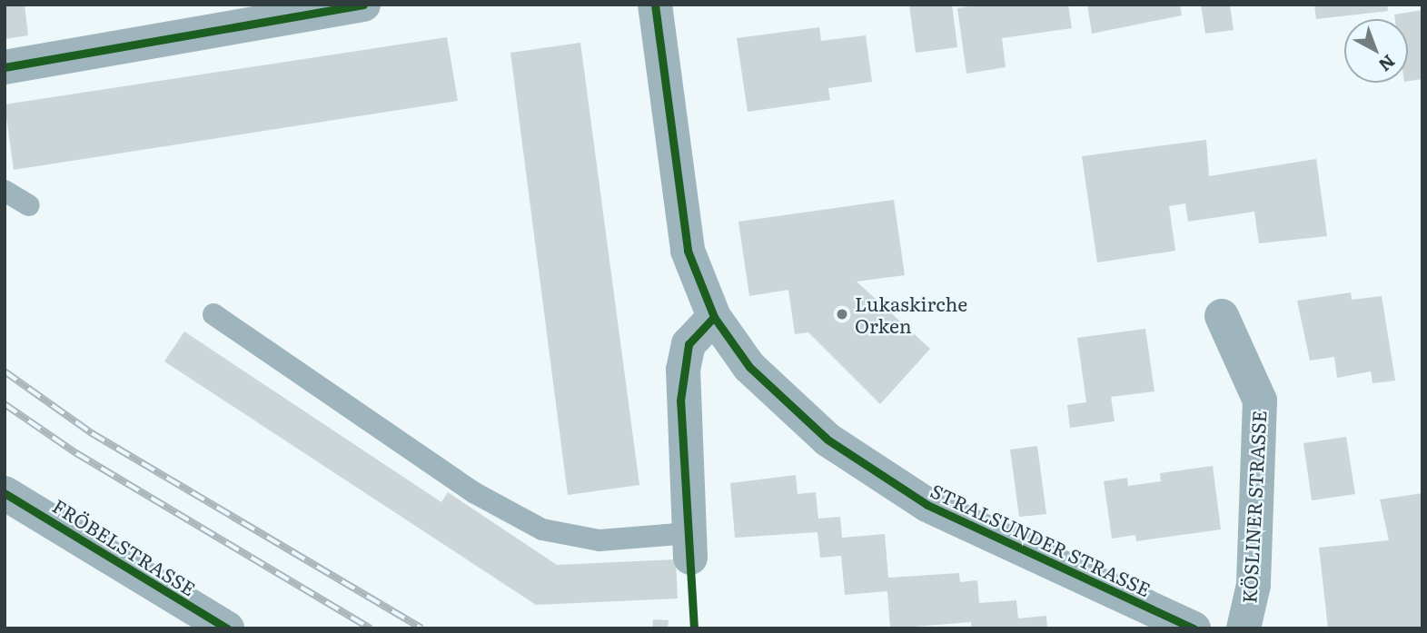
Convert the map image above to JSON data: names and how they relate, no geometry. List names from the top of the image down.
{
  "streets": {
    "street": ["KÖSLINER STRASSE", "STRALSUNDER STRASSE", "FRÖBELSTRASSE"]
  },
  "places": ["Lukaskirche Orken"],
  "north": "bottom right"
}
